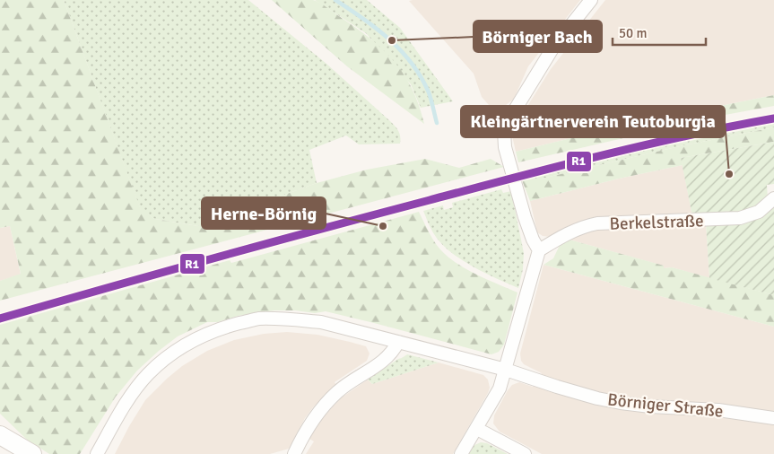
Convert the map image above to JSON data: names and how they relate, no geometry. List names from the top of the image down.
{
  "streets": {
    "street": ["Berkelstraße", "Börniger Straße"]
  },
  "places": ["Börniger Bach", "Kleingärtnerverein Teutoburgia", "Herne-Börnig"],
  "lines": ["transit line R1"],
  "scale_bar": "50 m"
}
